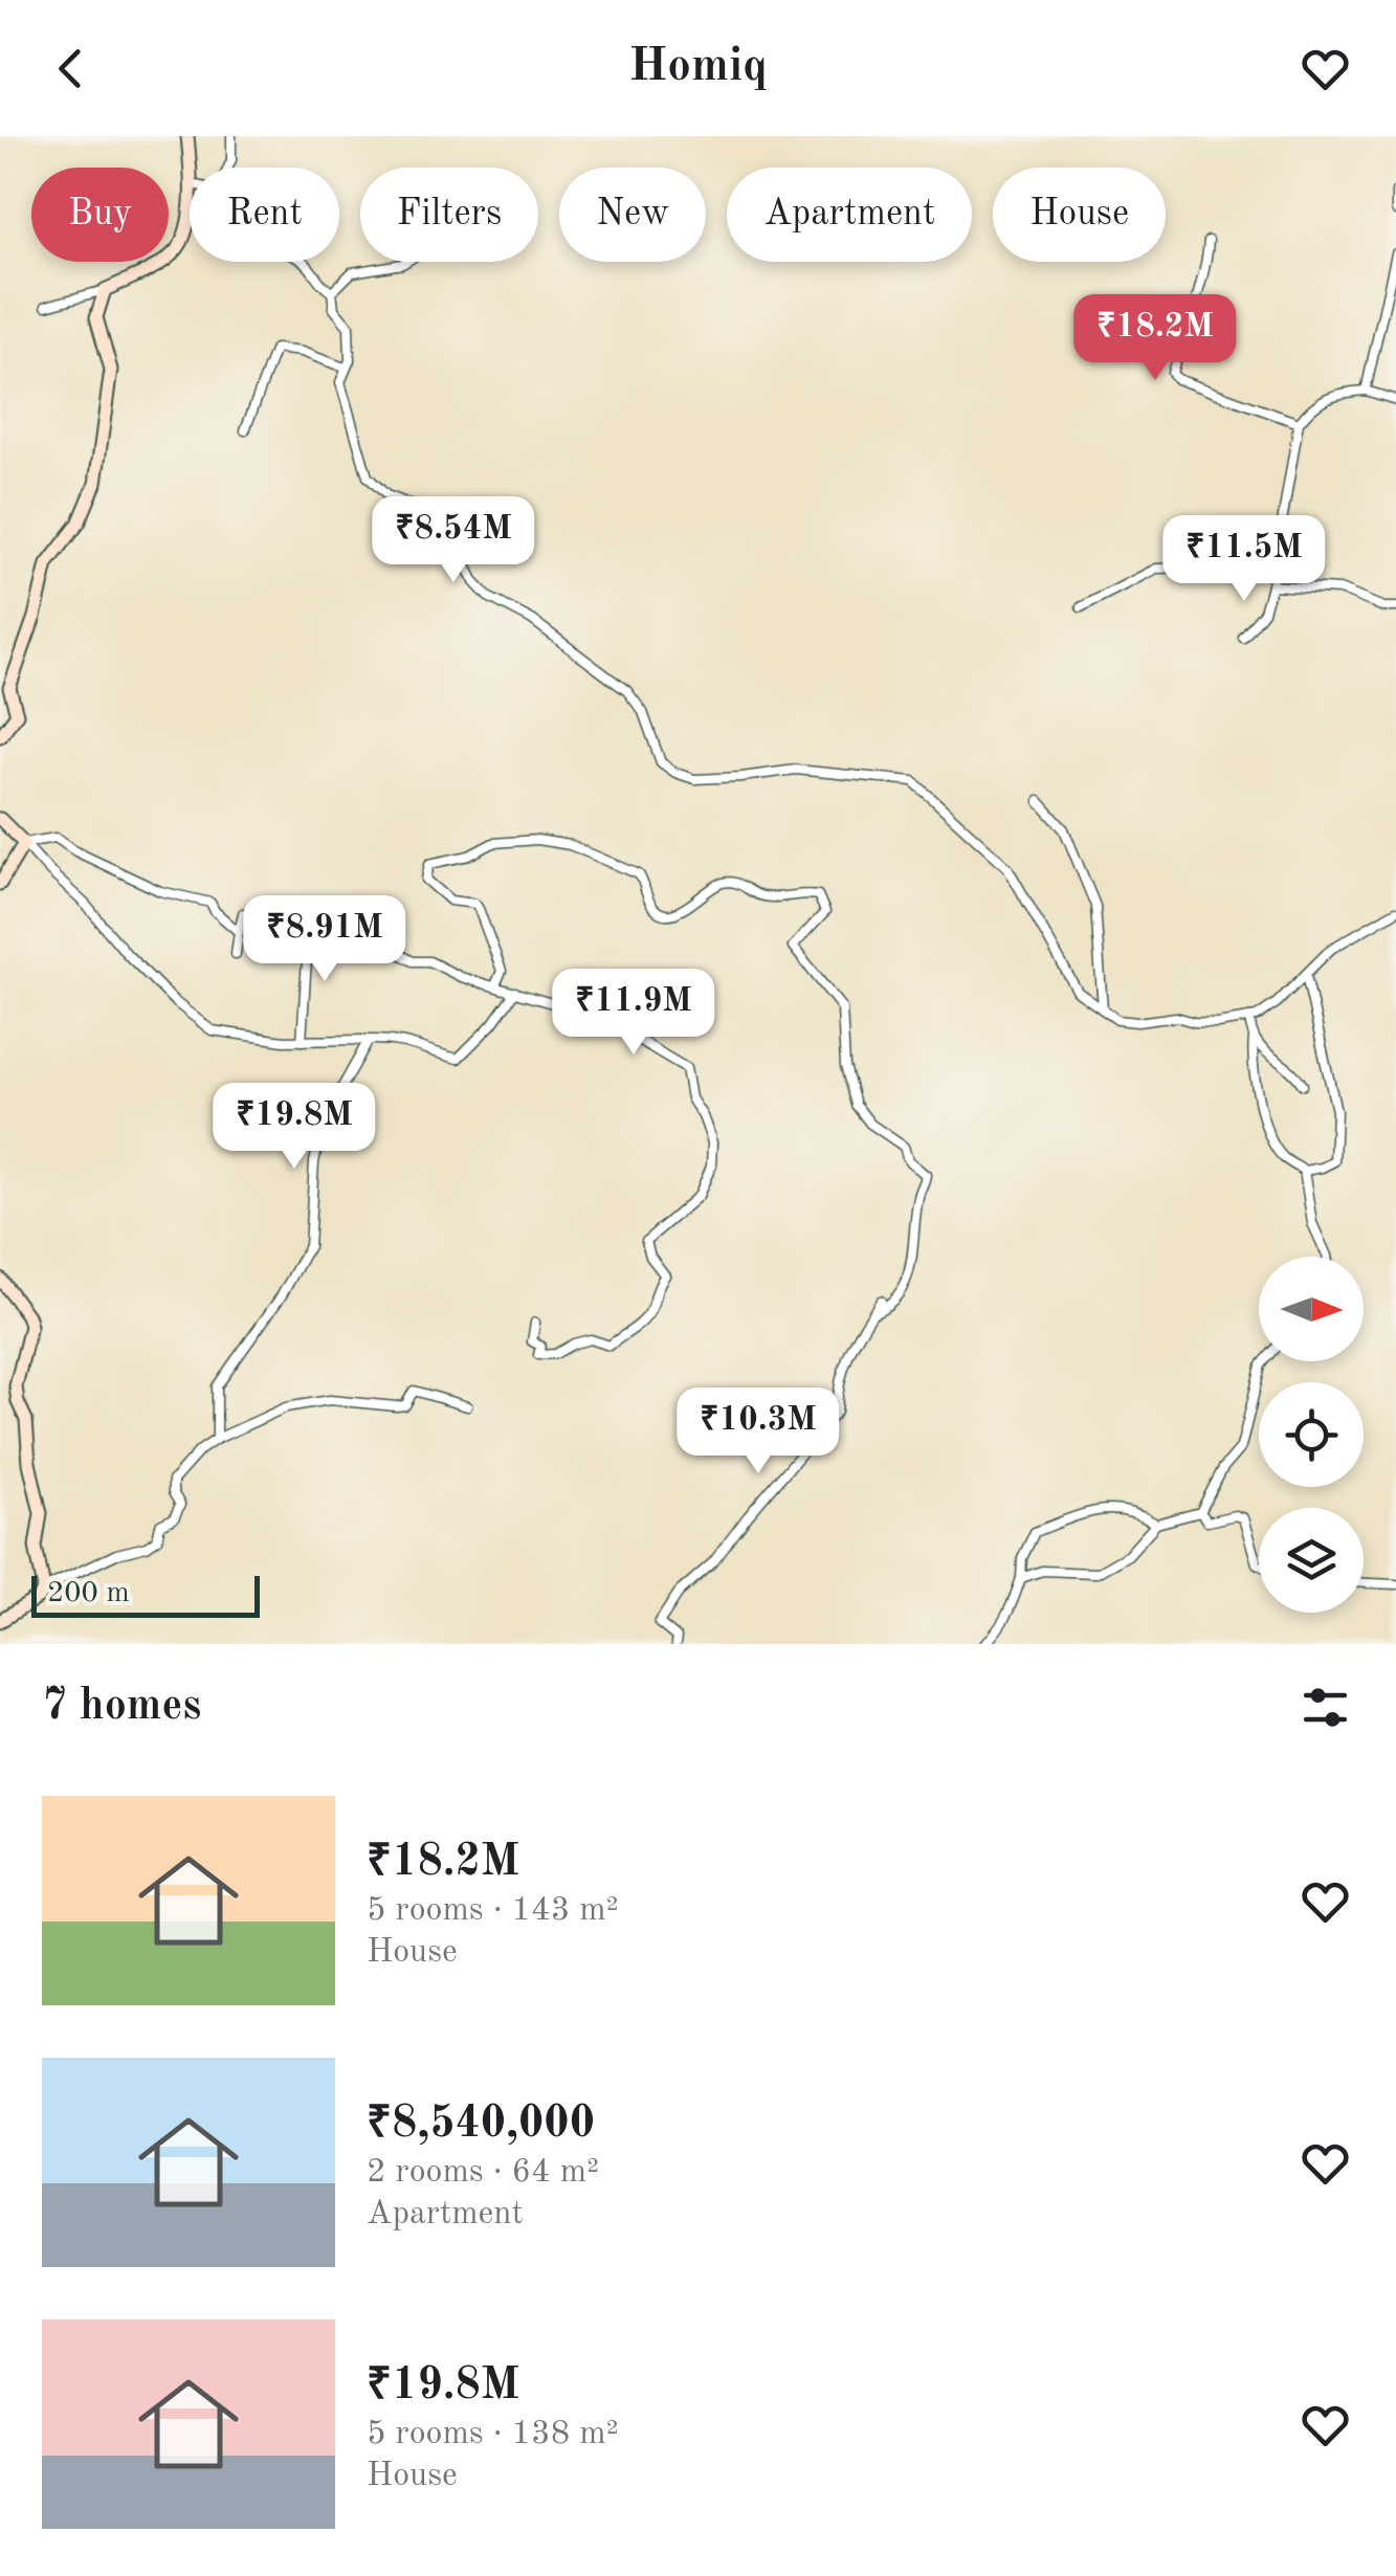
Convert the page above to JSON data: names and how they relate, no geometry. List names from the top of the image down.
{
  "scale_bar": "200 m",
  "north": "right",
  "page": {
    "header": "Homiq",
    "chip": [
      "Buy",
      "Rent",
      "Filters",
      "New",
      "Apartment",
      "House"
    ],
    "price": [
      "₹18.2M",
      "₹8.54M",
      "₹11.5M",
      "₹8.91M",
      "₹11.9M",
      "₹19.8M",
      "₹10.3M"
    ],
    "scale": "200 m",
    "heading": "7 homes",
    "list": [
      {
        "name": "₹18.2M",
        "note": "5 rooms · 143 m² · House"
      },
      {
        "name": "₹8,540,000",
        "note": "2 rooms · 64 m² · Apartment"
      },
      {
        "name": "₹19.8M",
        "note": "5 rooms · 138 m² · House"
      }
    ]
  }
}
